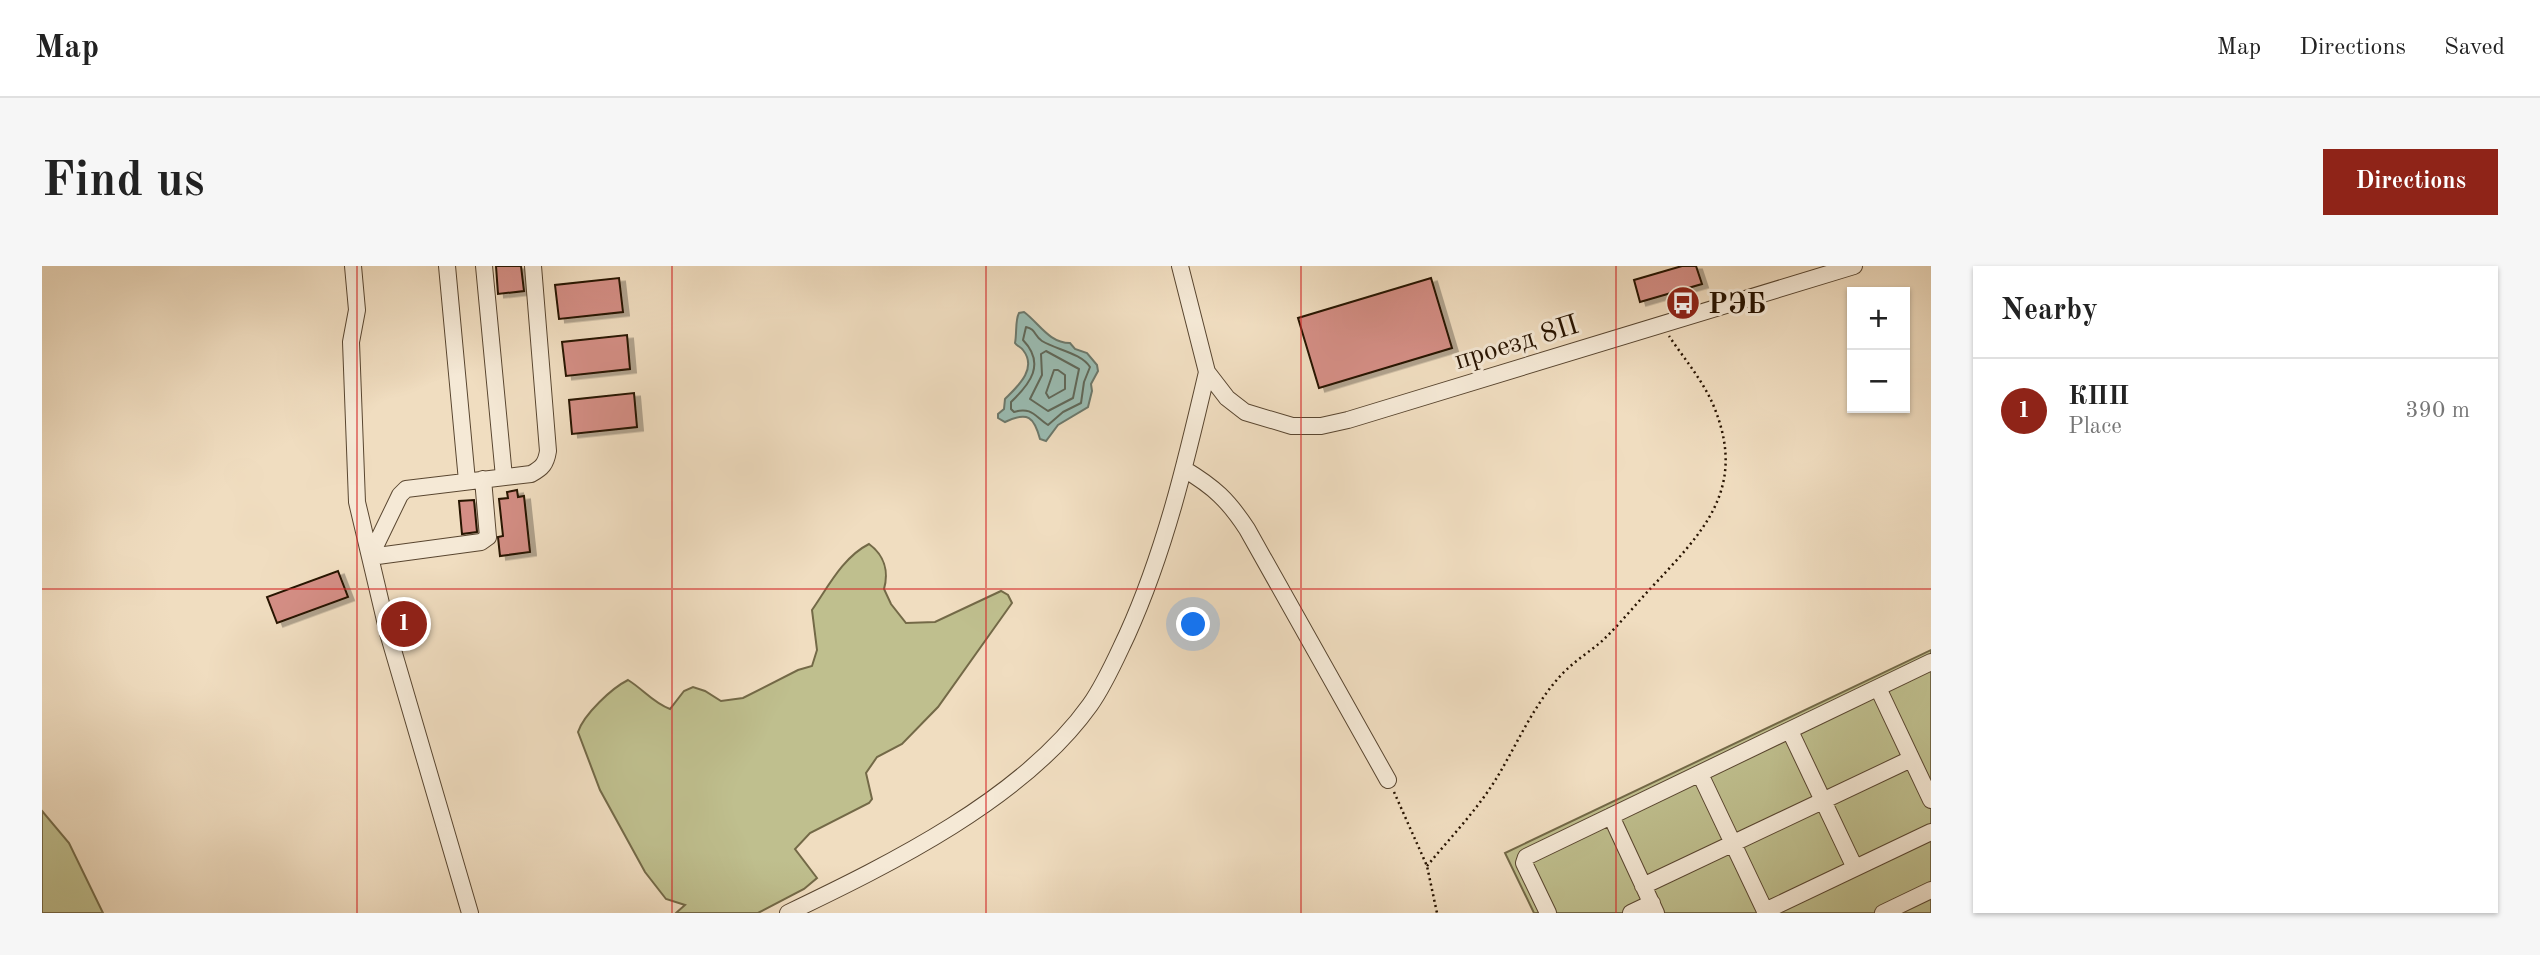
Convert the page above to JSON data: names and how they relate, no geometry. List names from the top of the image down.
{
  "streets": {
    "street": ["проезд 8П"]
  },
  "places": {
    "bus stop": ["РЭБ"]
  },
  "page": {
    "header": "Map",
    "nav": ["Map", "Directions", "Saved"],
    "buttons": "Directions",
    "title": "Find us",
    "heading": "Nearby",
    "map_buttons": ["+", "−"],
    "list": [
      {
        "mark": "1",
        "name": "КПП",
        "note": "Place",
        "value": "390 m"
      }
    ],
    "pins": "1"
  }
}
